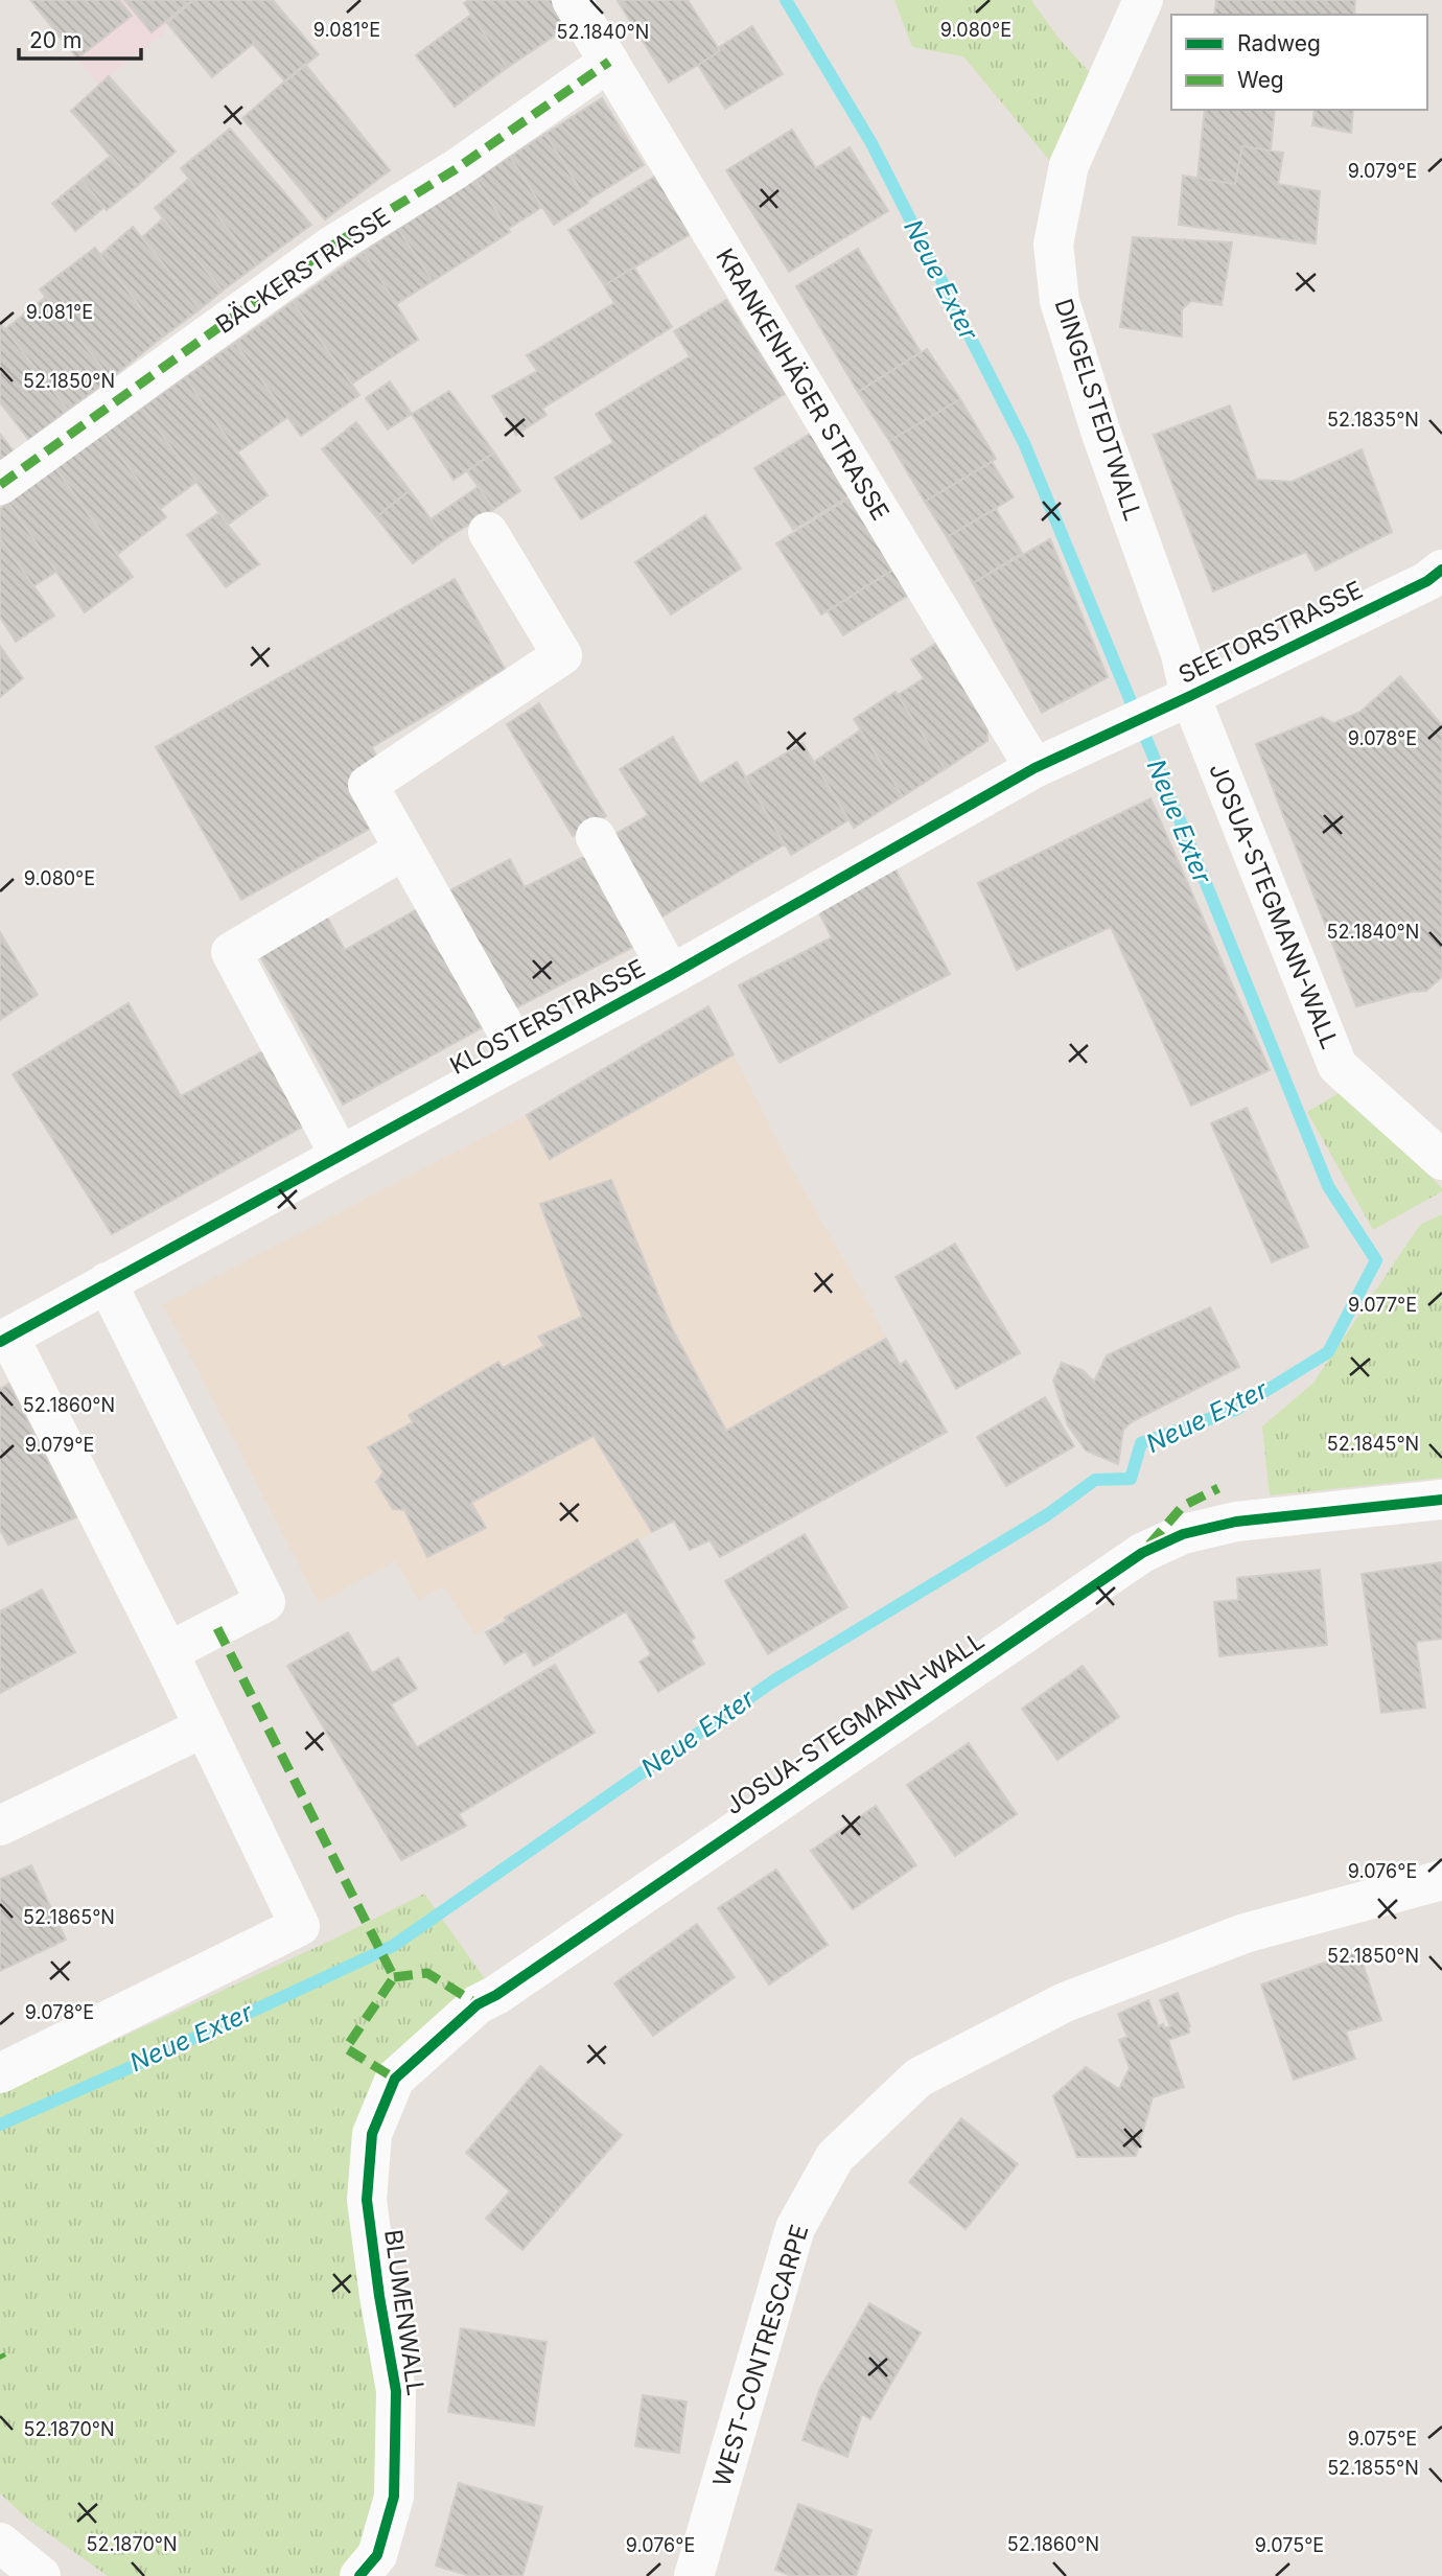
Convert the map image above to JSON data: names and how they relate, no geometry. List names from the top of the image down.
{
  "streets": {
    "street": [
      "BÄCKERSTRASSE",
      "KRANKENHÄGER STRASSE",
      "DINGELSTEDTWALL",
      "SEETORSTRASSE",
      "JOSUA-STEGMANN-WALL",
      "KLOSTERSTRASSE",
      "BLUMENWALL",
      "WEST-CONTRESCARPE"
    ]
  },
  "crossings": [
    ["BÄCKERSTRASSE", "KRANKENHÄGER STRASSE"],
    ["KRANKENHÄGER STRASSE", "KLOSTERSTRASSE"],
    ["DINGELSTEDTWALL", "SEETORSTRASSE"],
    ["DINGELSTEDTWALL", "JOSUA-STEGMANN-WALL"],
    ["SEETORSTRASSE", "JOSUA-STEGMANN-WALL"],
    ["SEETORSTRASSE", "KLOSTERSTRASSE"],
    ["JOSUA-STEGMANN-WALL", "BLUMENWALL"]
  ],
  "water": ["Neue Exter"],
  "legend": ["Radweg", "Weg"],
  "scale_bar": "20 m",
  "coordinates": [
    "9.081°E",
    "9.080°E",
    "52.1840°N",
    "9.079°E",
    "52.1850°N",
    "52.1835°N",
    "9.078°E",
    "9.077°E",
    "52.1860°N",
    "52.1845°N",
    "9.076°E",
    "52.1865°N",
    "52.1870°N",
    "9.075°E",
    "52.1855°N"
  ]
}
